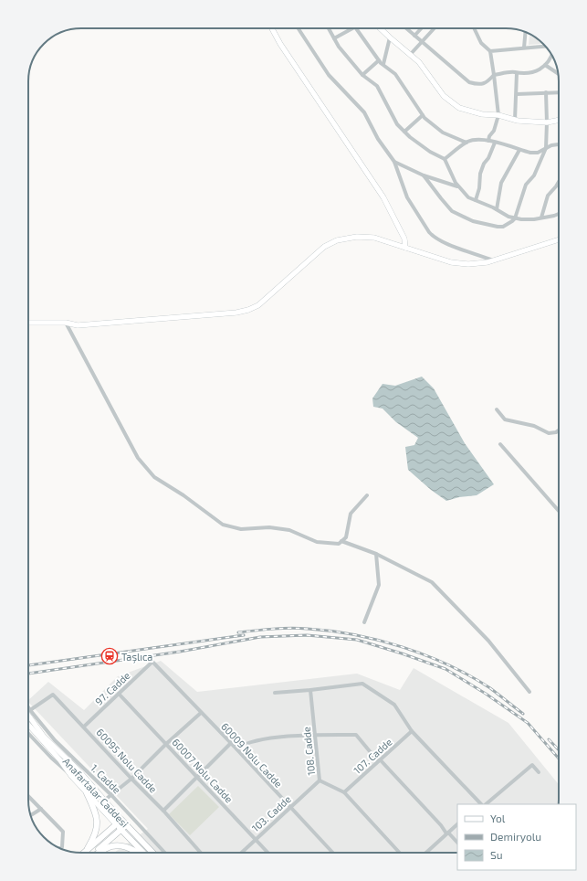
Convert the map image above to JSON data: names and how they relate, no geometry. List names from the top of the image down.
{
  "streets": {
    "main road": ["Anafartalar Caddesi"],
    "street": [
      "97. Cadde",
      "108. Cadde",
      "60009 Nolu Cadde",
      "107. Cadde",
      "60095 Nolu Cadde",
      "60007 Nolu Cadde",
      "1. Cadde",
      "103. Cadde"
    ]
  },
  "crossings": [
    ["97. Cadde", "60009 Nolu Cadde"],
    ["97. Cadde", "60095 Nolu Cadde"],
    ["97. Cadde", "60007 Nolu Cadde"],
    ["108. Cadde", "107. Cadde"],
    ["108. Cadde", "103. Cadde"],
    ["60009 Nolu Cadde", "103. Cadde"],
    ["60095 Nolu Cadde", "1. Cadde"],
    ["60007 Nolu Cadde", "103. Cadde"]
  ],
  "places": {
    "station": ["Taşlıca"]
  },
  "legend": ["Yol", "Demiryolu", "Su"]
}
